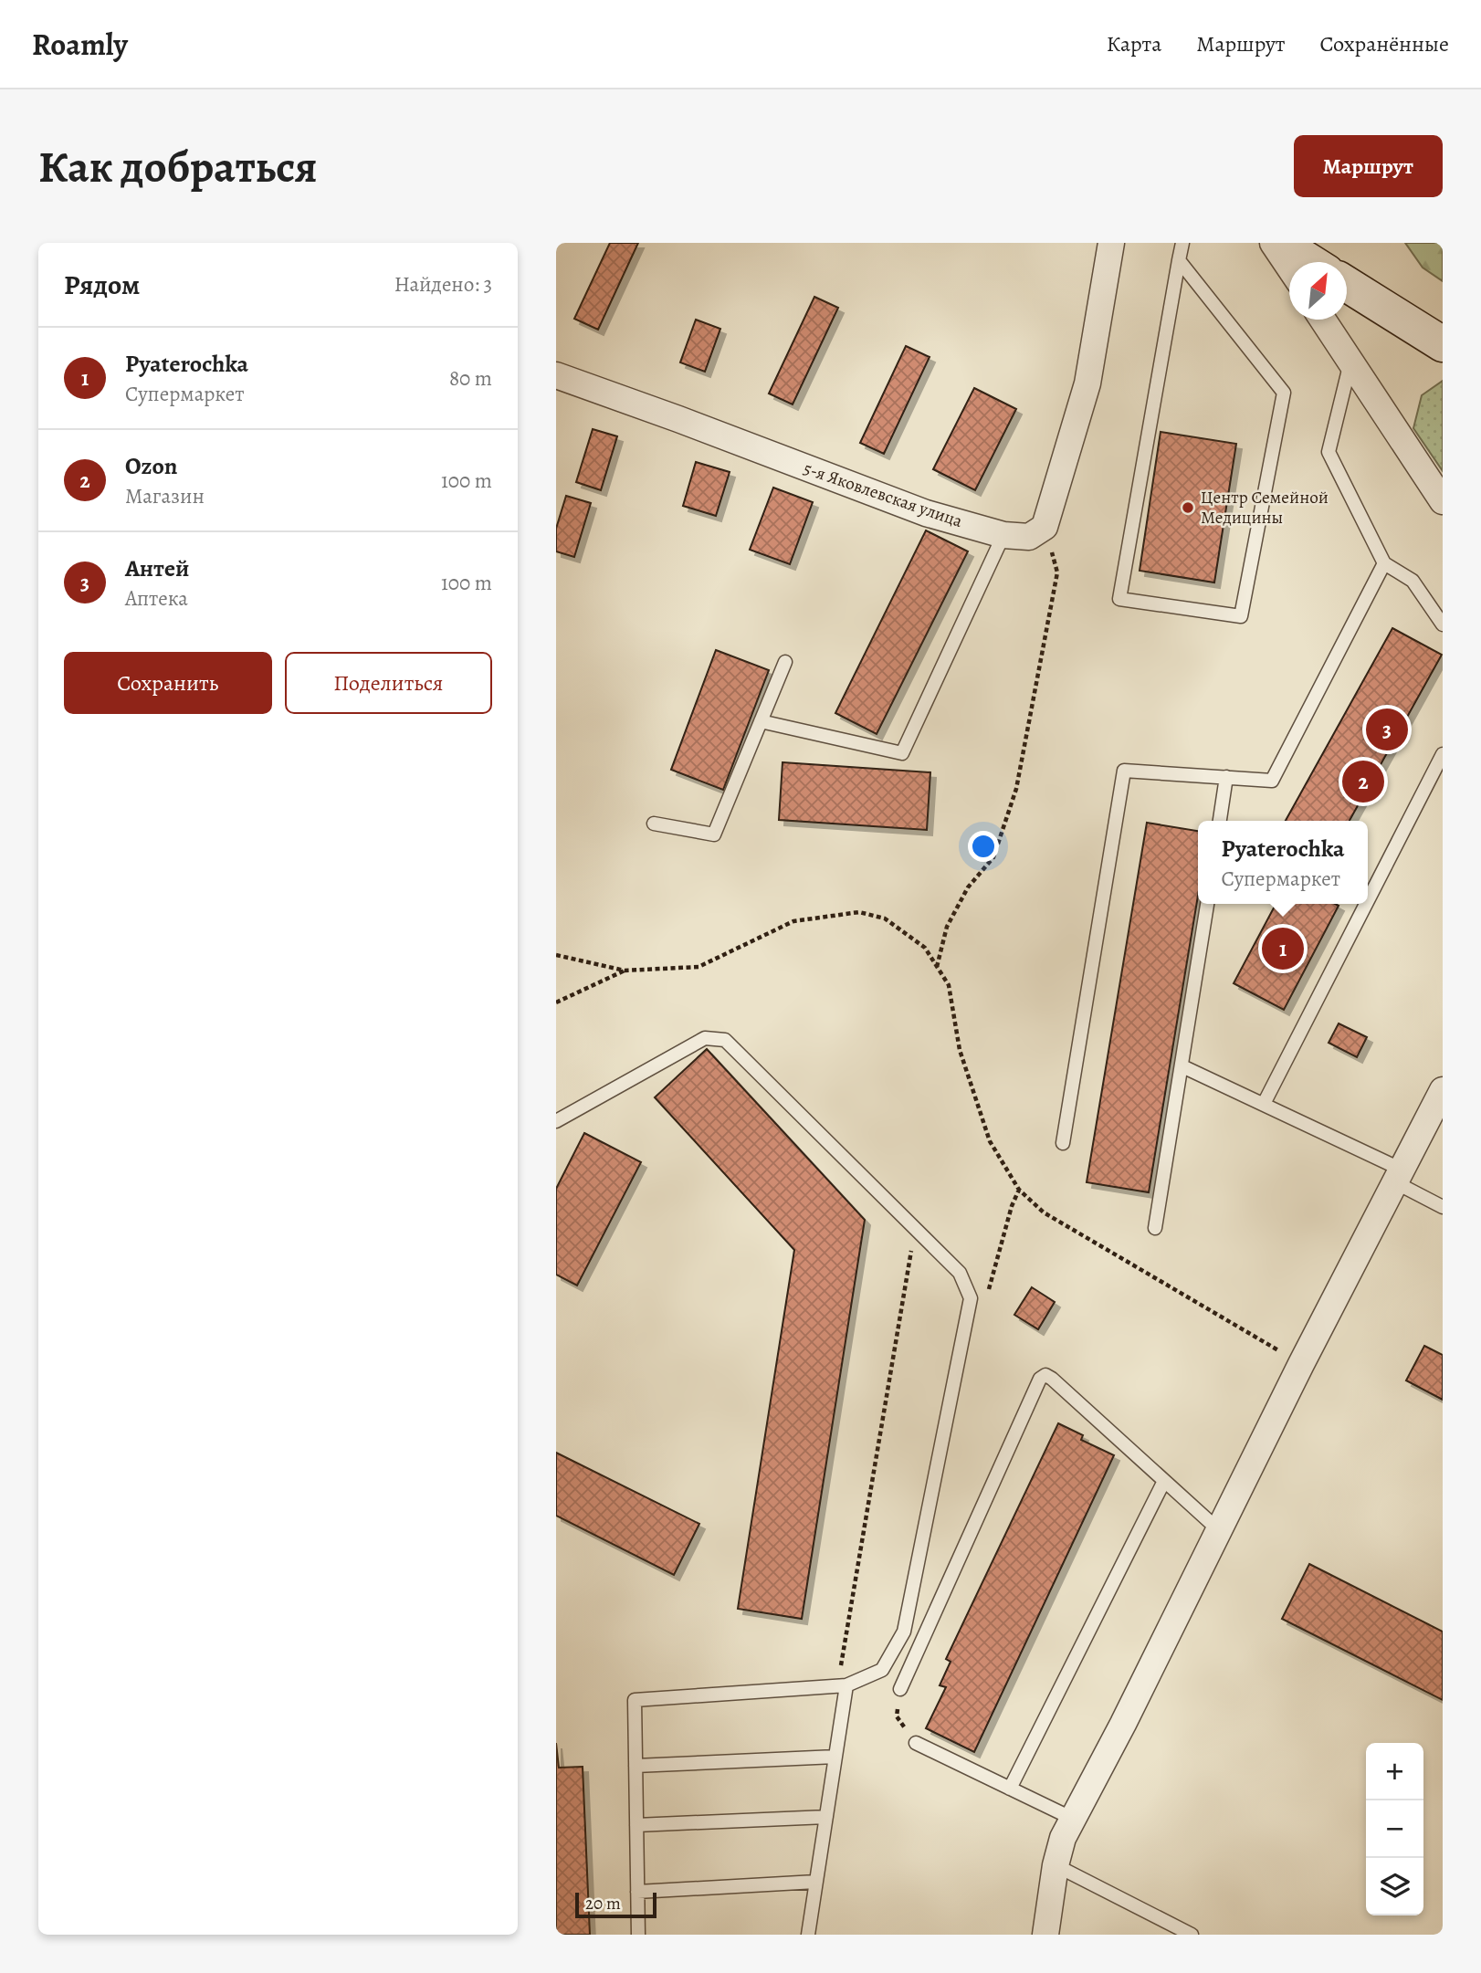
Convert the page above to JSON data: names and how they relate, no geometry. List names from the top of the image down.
{
  "streets": {
    "street": ["5-я Яковлевская улица"]
  },
  "places": ["Центр Семейной Медицины"],
  "scale_bar": "20 m",
  "north": "top right",
  "page": {
    "header": "Roamly",
    "nav": ["Карта", "Маршрут", "Сохранённые"],
    "buttons": [
      "Маршрут",
      ["Сохранить", "Поделиться"]
    ],
    "title": "Как добраться",
    "heading": ["Рядом", "Найдено: 3"],
    "list": [
      {
        "mark": "1",
        "name": "Pyaterochka",
        "note": "Супермаркет",
        "value": "80 m"
      },
      {
        "mark": "2",
        "name": "Ozon",
        "note": "Магазин",
        "value": "100 m"
      },
      {
        "mark": "3",
        "name": "Антей",
        "note": "Аптека",
        "value": "100 m"
      }
    ],
    "pins": ["3", "2", "1"],
    "popup": ["Pyaterochka", "Супермаркет"],
    "map_buttons": ["+", "−"],
    "scale": "20 m"
  }
}
